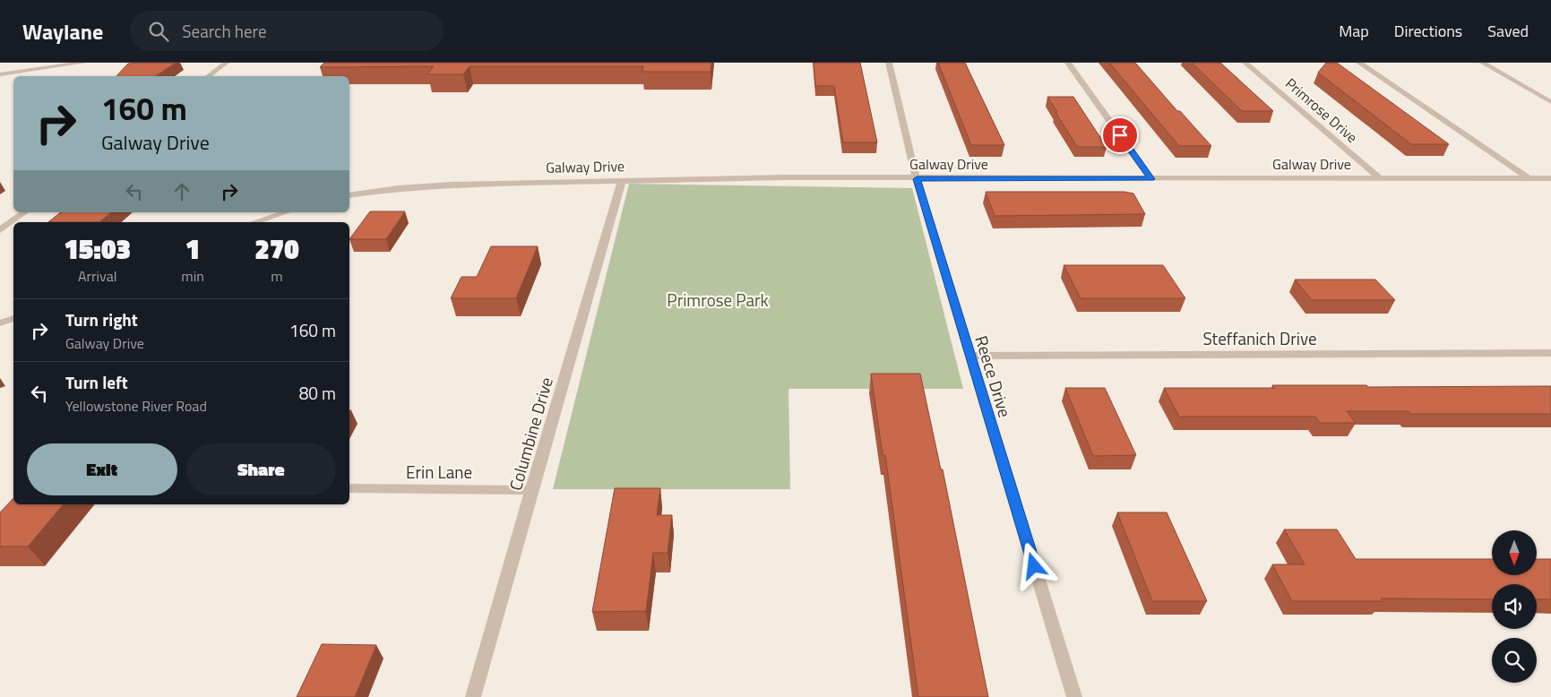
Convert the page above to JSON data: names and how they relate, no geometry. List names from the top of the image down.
{
  "streets": {
    "street": [
      "Primrose Drive",
      "Galway Drive",
      "Steffanich Drive",
      "Reece Drive",
      "Columbine Drive",
      "Erin Lane"
    ]
  },
  "crossings": [
    ["Primrose Drive", "Galway Drive"],
    ["Galway Drive", "Reece Drive"],
    ["Galway Drive", "Columbine Drive"],
    ["Steffanich Drive", "Reece Drive"],
    ["Columbine Drive", "Erin Lane"]
  ],
  "parks": ["Primrose Park"],
  "north": "bottom",
  "page": {
    "header": "Waylane",
    "search": "Search here",
    "nav": ["Map", "Directions", "Saved"],
    "turn": ["160 m", "Galway Drive"],
    "eta": [
      "15:03",
      "Arrival",
      "1",
      "min",
      "270",
      "m"
    ],
    "list": [
      {
        "name": "Turn right",
        "note": "Galway Drive",
        "value": "160 m"
      },
      {
        "name": "Turn left",
        "note": "Yellowstone River Road",
        "value": "80 m"
      }
    ],
    "buttons": ["Exit", "Share"]
  }
}
